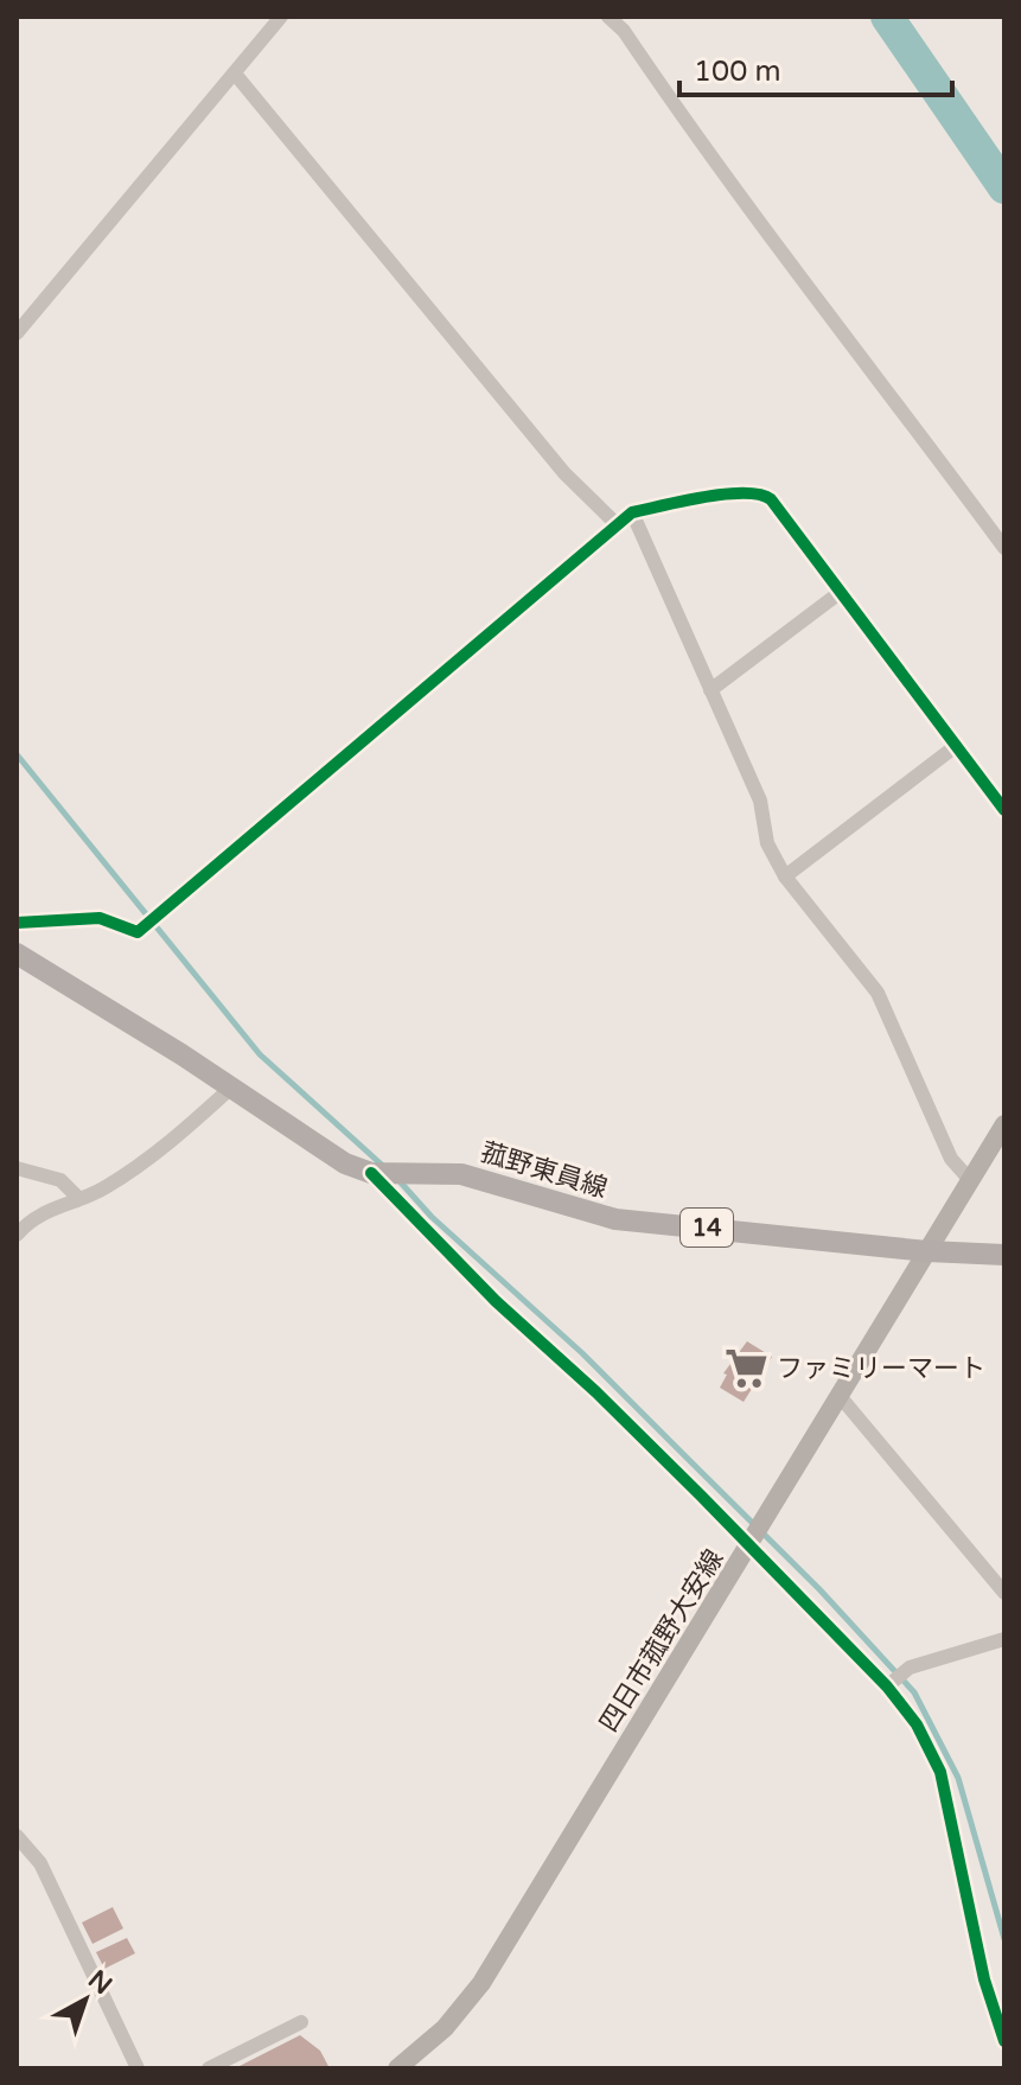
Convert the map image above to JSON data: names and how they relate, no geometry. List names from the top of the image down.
{
  "streets": {
    "main road": ["菰野東員線", "14", "四日市菰野大安線"]
  },
  "crossings": [
    ["菰野東員線", "四日市菰野大安線"]
  ],
  "places": {
    "supermarket": ["ファミリーマート"]
  },
  "scale_bar": "100 m",
  "north": "top right"
}
